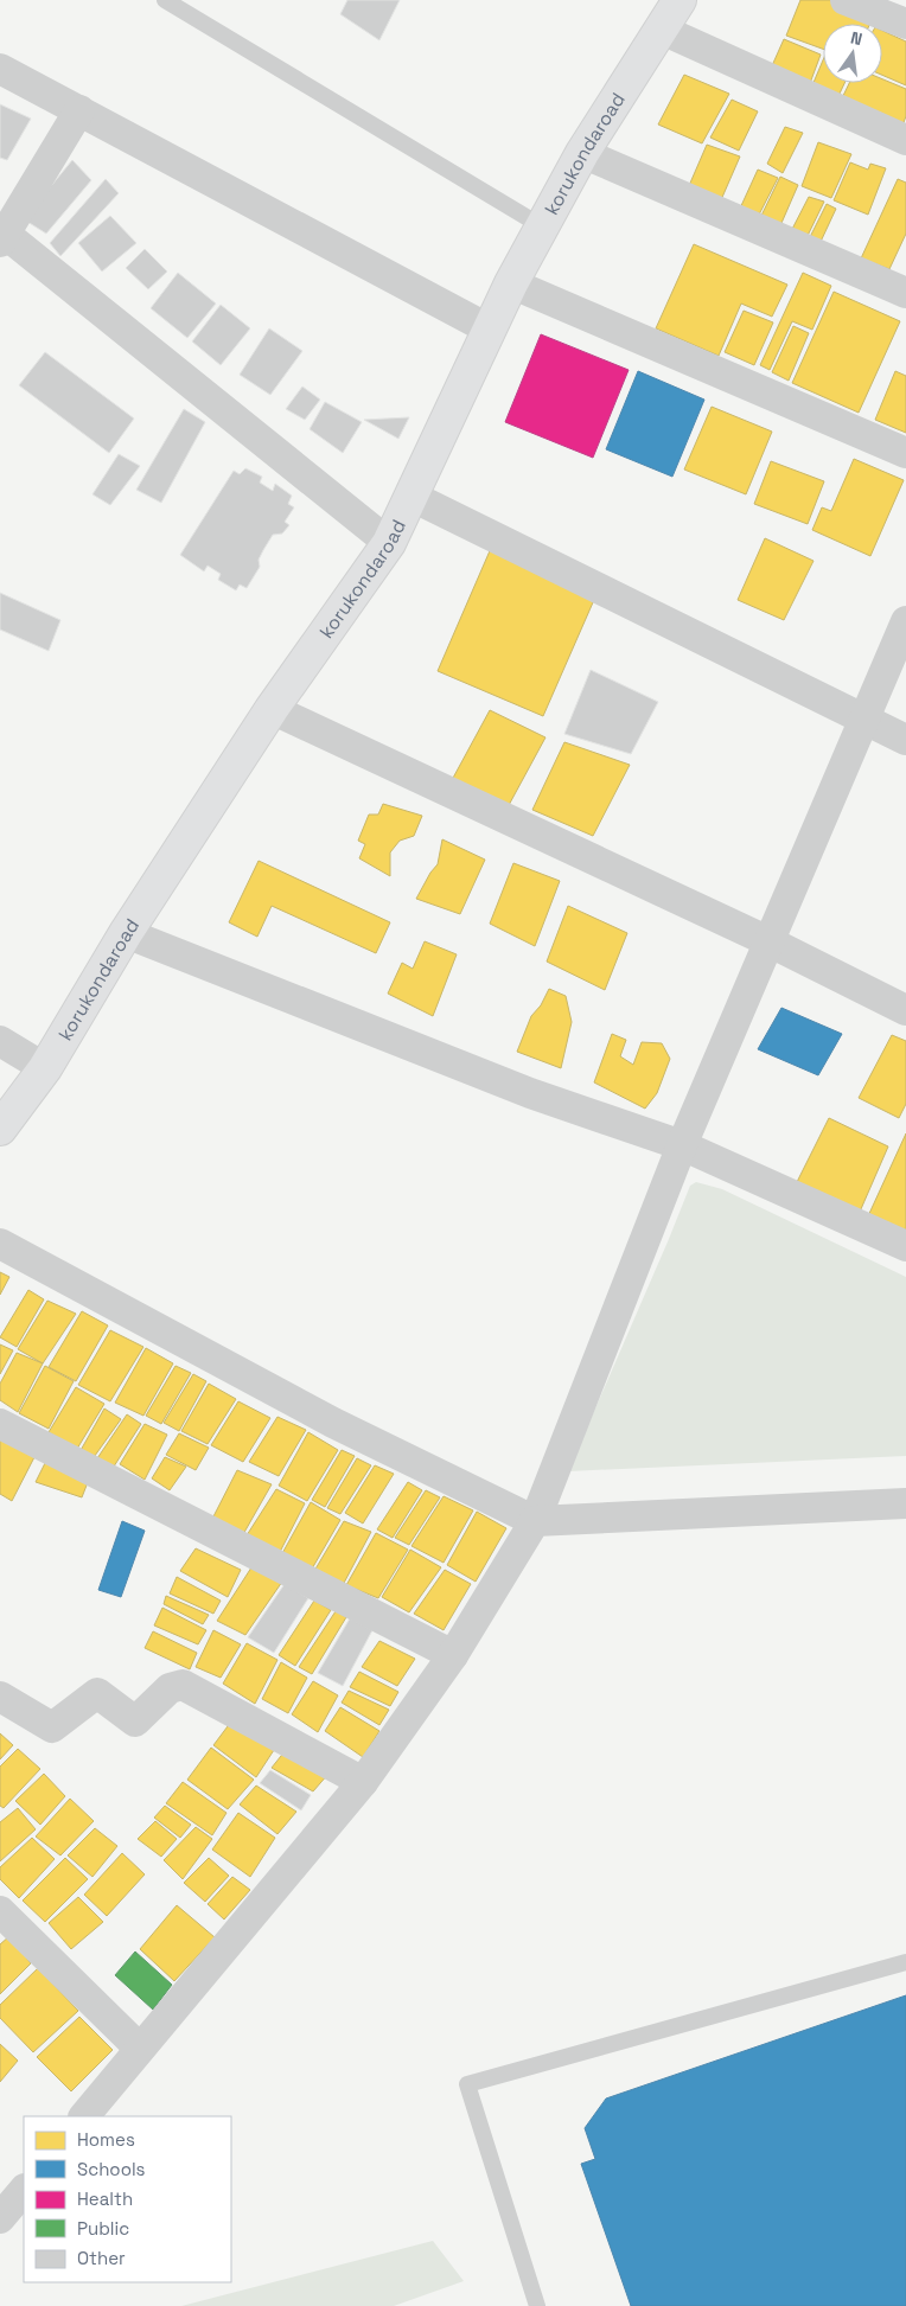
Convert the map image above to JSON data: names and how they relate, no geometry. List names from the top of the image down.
{
  "streets": {
    "main road": ["korukondaroad"]
  },
  "legend": [
    "Homes",
    "Schools",
    "Health",
    "Public",
    "Other"
  ],
  "north": "top"
}
